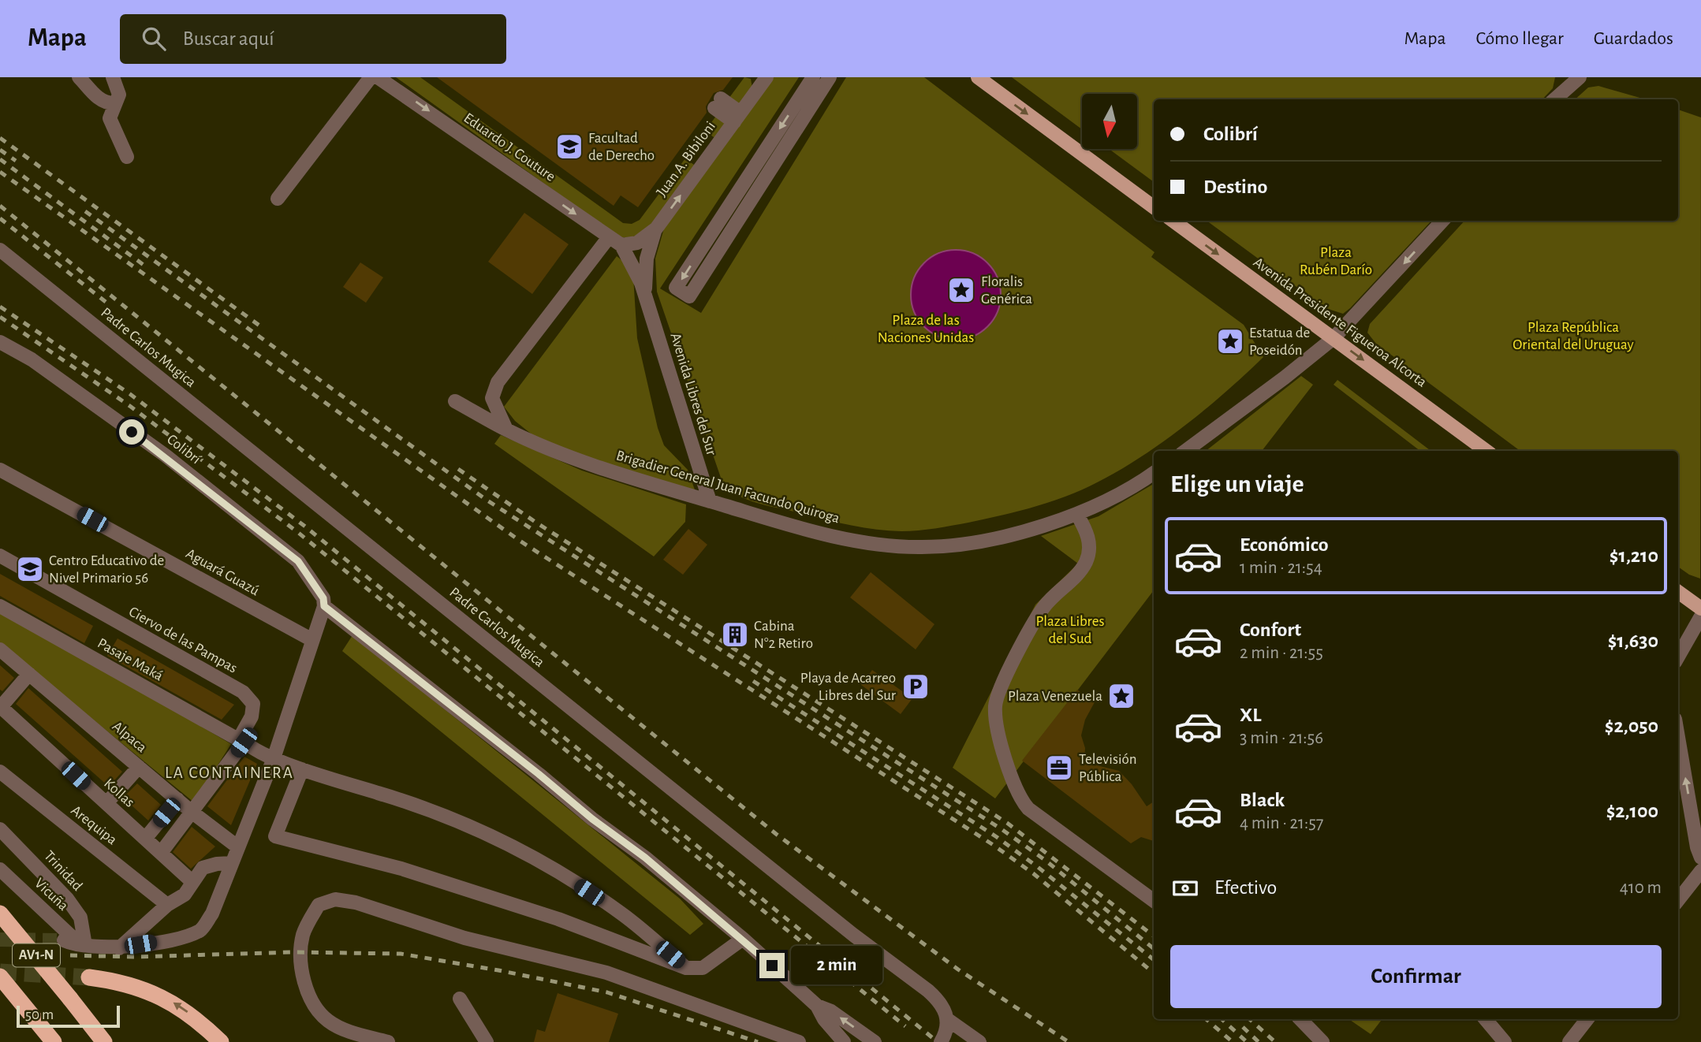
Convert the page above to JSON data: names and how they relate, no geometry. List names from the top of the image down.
{
  "streets": {
    "highway": ["AV1-N"],
    "main road": ["Avenida Presidente Figueroa Alcorta"],
    "street": [
      "Eduardo J. Couture",
      "Juan A. Bibiloni",
      "Padre Carlos Mugica",
      "Avenida Libres del Sur",
      "Colibrí",
      "Brigadier General Juan Facundo Quiroga",
      "Aguará Guazú",
      "Ciervo de las Pampas",
      "Pasaje Maká",
      "Alpaca",
      "Kollas",
      "Arequipa",
      "Trinidad",
      "Vicuña"
    ]
  },
  "crossings": [
    ["Eduardo J. Couture", "Juan A. Bibiloni"],
    ["Eduardo J. Couture", "Avenida Libres del Sur"],
    ["Juan A. Bibiloni", "Avenida Libres del Sur"],
    ["Avenida Libres del Sur", "Brigadier General Juan Facundo Quiroga"],
    ["Ciervo de las Pampas", "Pasaje Maká"],
    ["Trinidad", "Vicuña"]
  ],
  "one_way": ["Eduardo J. Couture", "Juan A. Bibiloni", "Avenida Presidente Figueroa Alcorta"],
  "districts": ["LA CONTAINERA"],
  "parks": [
    "Plaza Rubén Darío",
    "Plaza de las Naciones Unidas",
    "Plaza República Oriental del Uruguay",
    "Plaza Libres del Sud"
  ],
  "places": {
    "school or university": ["Facultad de Derecho", "Centro Educativo de Nivel Primario 56"],
    "place": ["Floralis Genérica", "Estatua de Poseidón", "Plaza Venezuela"],
    "building": ["Cabina N°2 Retiro"],
    "parking": ["Playa de Acarreo Libres del Sur"],
    "office": ["Televisión Pública"]
  },
  "scale_bar": "50 m",
  "north": "bottom",
  "page": {
    "header": "Mapa",
    "search": "Buscar aquí",
    "nav": ["Mapa", "Cómo llegar", "Guardados"],
    "banner": ["Colibrí", "Destino"],
    "heading": "Elige un viaje",
    "list": [
      {
        "name": "Económico",
        "note": "1 min · 21:54",
        "value": "$1,210"
      },
      {
        "name": "Confort",
        "note": "2 min · 21:55",
        "value": "$1,630"
      },
      {
        "name": "XL",
        "note": "3 min · 21:56",
        "value": "$2,050"
      },
      {
        "name": "Black",
        "note": "4 min · 21:57",
        "value": "$2,100"
      }
    ],
    "pay": ["Efectivo", "410 m"],
    "buttons": "Confirmar",
    "bubble": "2 min",
    "scale": "50 m"
  }
}
